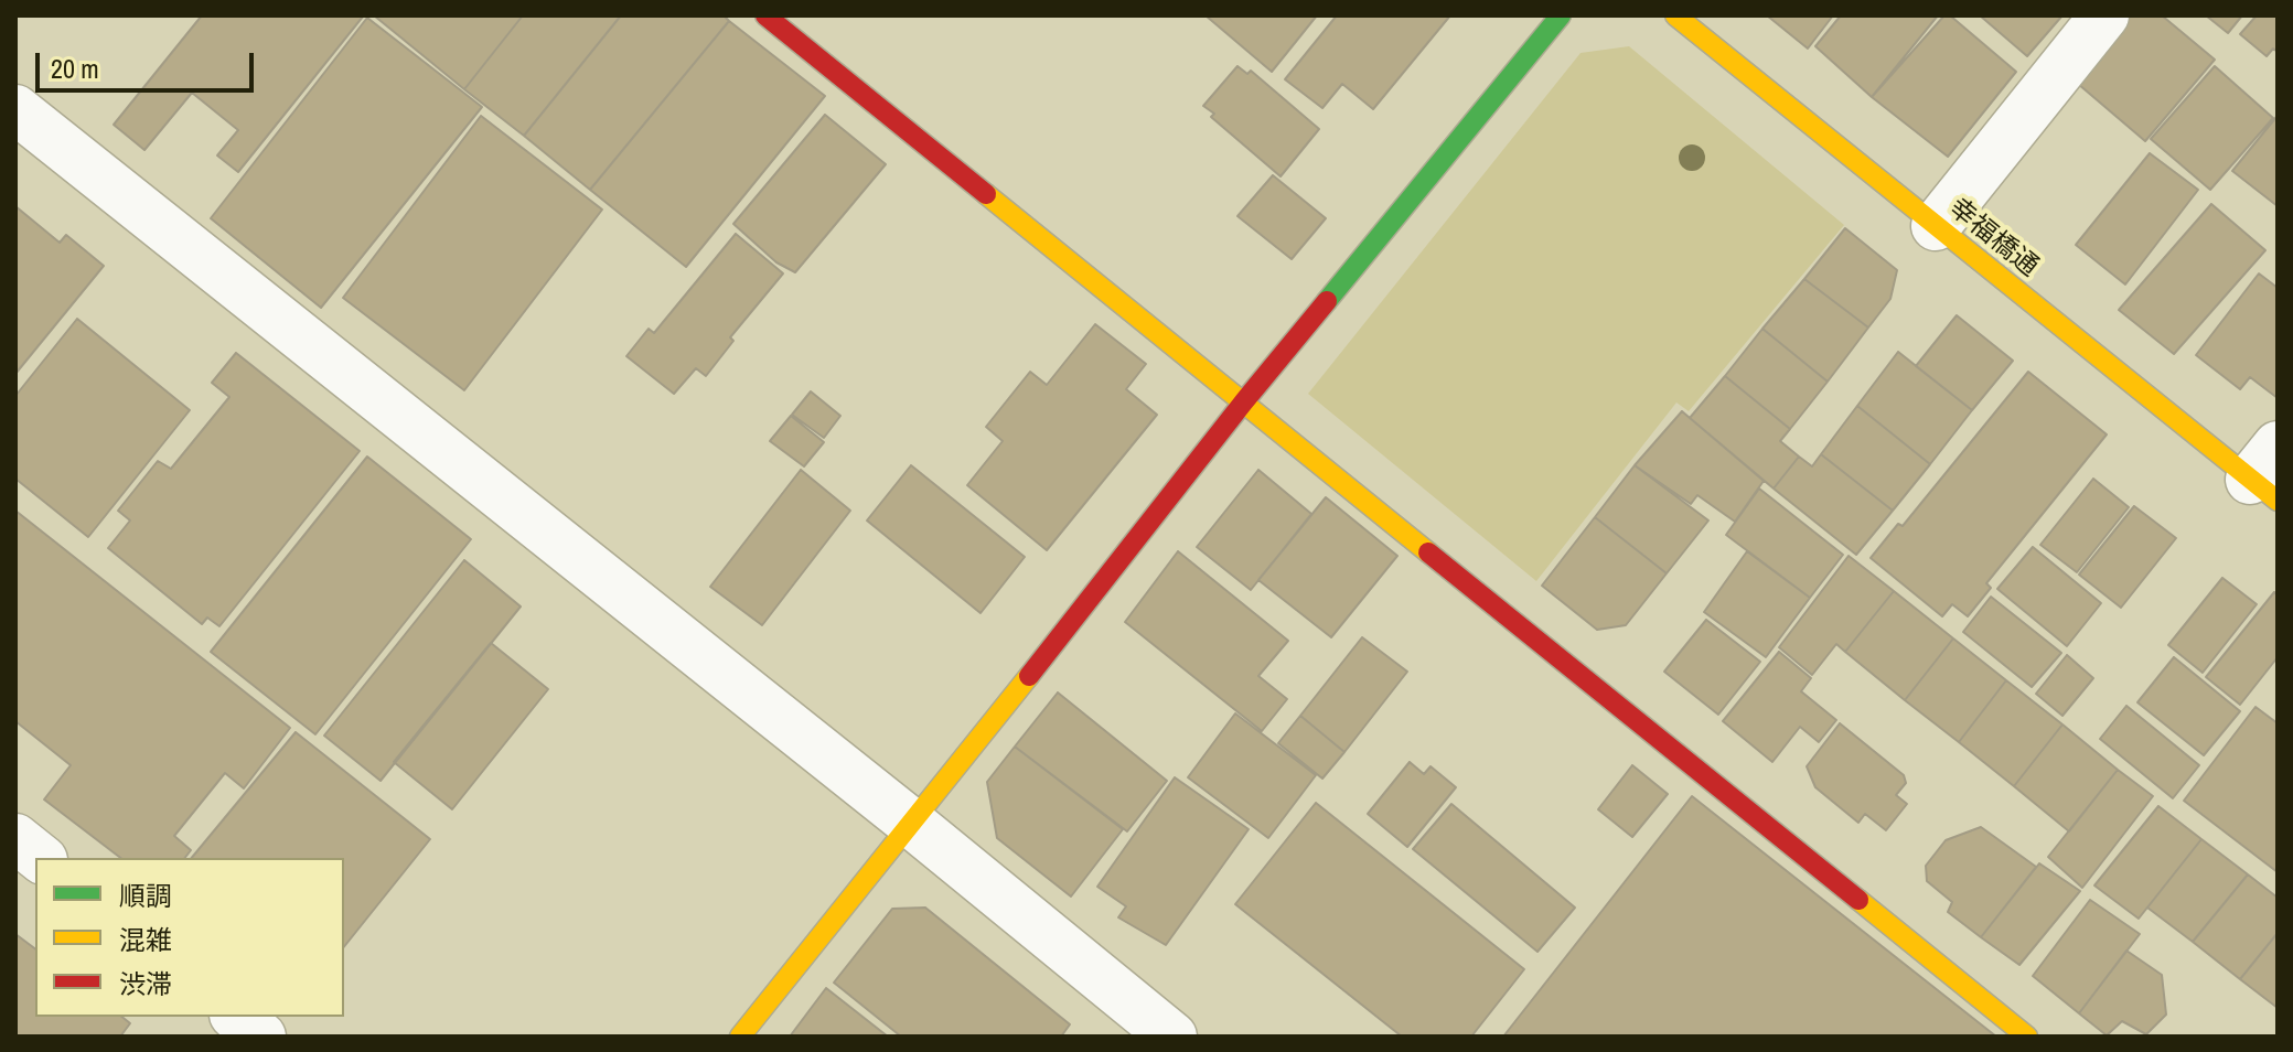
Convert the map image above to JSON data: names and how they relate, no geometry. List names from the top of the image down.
{
  "streets": {
    "street": ["幸福橋通"]
  },
  "legend": ["順調", "混雑", "渋滞"],
  "scale_bar": "20 m"
}
